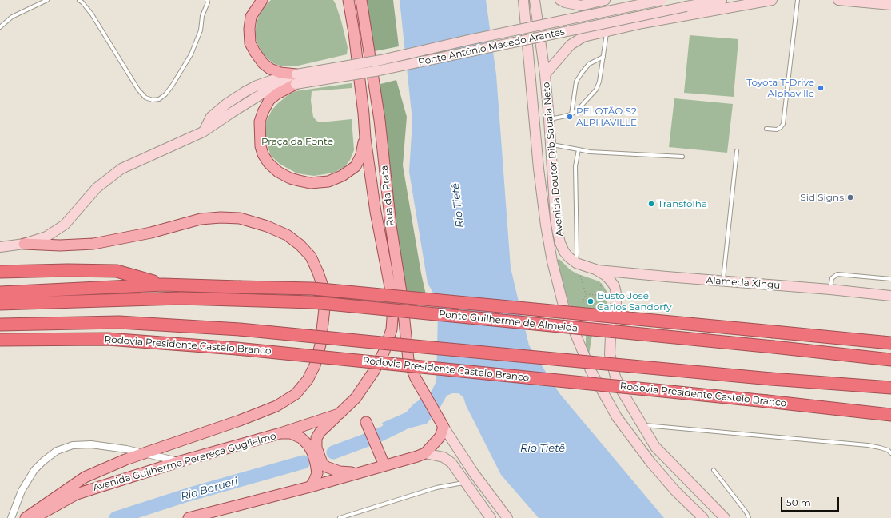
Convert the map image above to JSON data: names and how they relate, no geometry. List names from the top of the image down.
{
  "streets": {
    "highway": ["Ponte Guilherme de Almeida", "Rodovia Presidente Castelo Branco"],
    "main road": [
      "Ponte Antônio Macedo Arantes",
      "Avenida Doutor Dib Sauaia Neto",
      "Rua da Prata",
      "Alameda Xingu",
      "Avenida Guilherme Perereca Guglielmo"
    ]
  },
  "crossings": [
    ["Avenida Doutor Dib Sauaia Neto", "Alameda Xingu"],
    ["Rua da Prata", "Avenida Guilherme Perereca Guglielmo"]
  ],
  "water": ["Rio Tietê", "Rio Barueri"],
  "parks": ["Praça da Fonte"],
  "places": [
    "Toyota T-Drive Alphaville",
    "PELOTÃO S2 ALPHAVILLE",
    "Sid Signs",
    "Transfolha",
    "Busto José Carlos Sandorfy"
  ],
  "scale_bar": "50 m"
}
